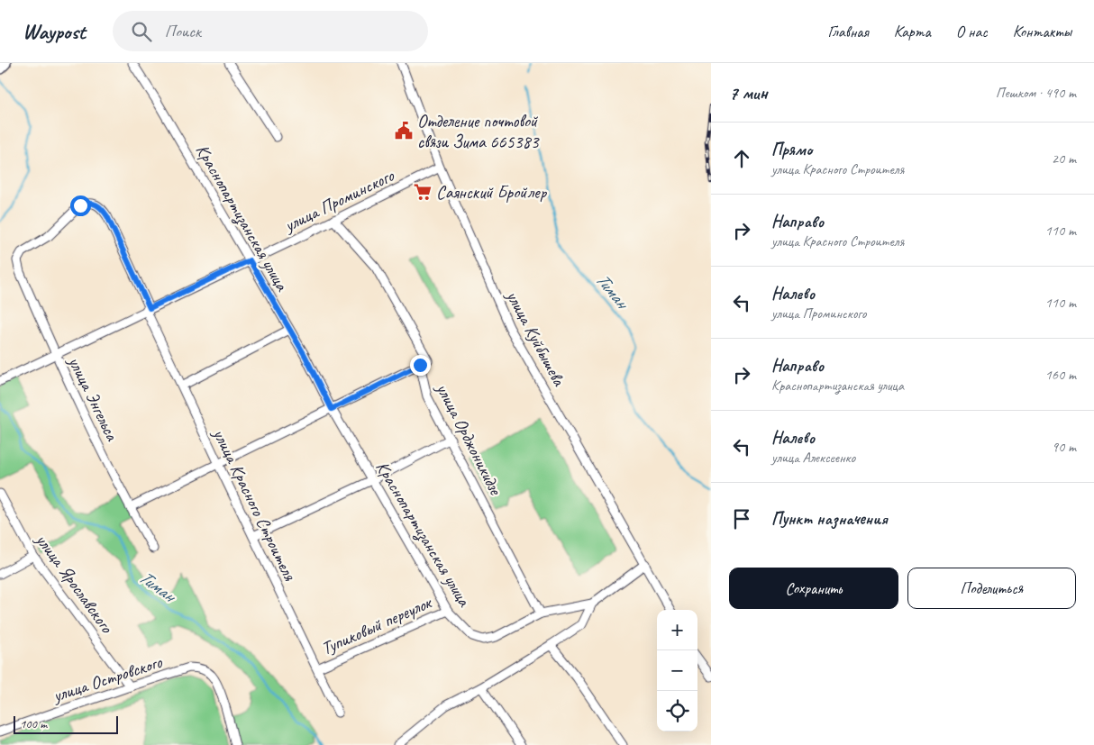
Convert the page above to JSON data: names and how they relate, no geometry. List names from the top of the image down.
{
  "streets": {
    "street": [
      "улица Проминского",
      "Краснопартизанская улица",
      "улица Куйбышева",
      "улица Энгельса",
      "улица Орджоникидзе",
      "улица Красного Строителя",
      "улица Ярославского",
      "Тупиковый переулок",
      "улица Островского"
    ]
  },
  "crossings": [
    ["улица Проминского", "Краснопартизанская улица"],
    ["улица Проминского", "улица Куйбышева"],
    ["улица Проминского", "улица Энгельса"],
    ["улица Проминского", "улица Орджоникидзе"],
    ["улица Проминского", "улица Красного Строителя"],
    ["Краснопартизанская улица", "улица Орджоникидзе"],
    ["Краснопартизанская улица", "Тупиковый переулок"],
    ["улица Энгельса", "улица Красного Строителя"],
    ["улица Красного Строителя", "Тупиковый переулок"],
    ["улица Ярославского", "улица Островского"]
  ],
  "water": ["Тиман"],
  "places": {
    "public building": ["Отделение почтовой связи Зима 665383"],
    "supermarket": ["Саянский Бройлер"]
  },
  "scale_bar": "100 m",
  "page": {
    "header": "Waypost",
    "search": "Поиск",
    "nav": [
      "Главная",
      "Карта",
      "О нас",
      "Контакты"
    ],
    "heading": ["7 мин", "Пешком · 490 m"],
    "list": [
      ["Прямо", "улица Красного Строителя", "20 m"],
      ["Направо", "улица Красного Строителя", "110 m"],
      ["Налево", "улица Проминского", "110 m"],
      ["Направо", "Краснопартизанская улица", "160 m"],
      ["Налево", "улица Алексеенко", "90 m"],
      "Пункт назначения"
    ],
    "buttons": ["Сохранить", "Поделиться"],
    "map_buttons": ["+", "−"],
    "scale": "100 m"
  }
}
